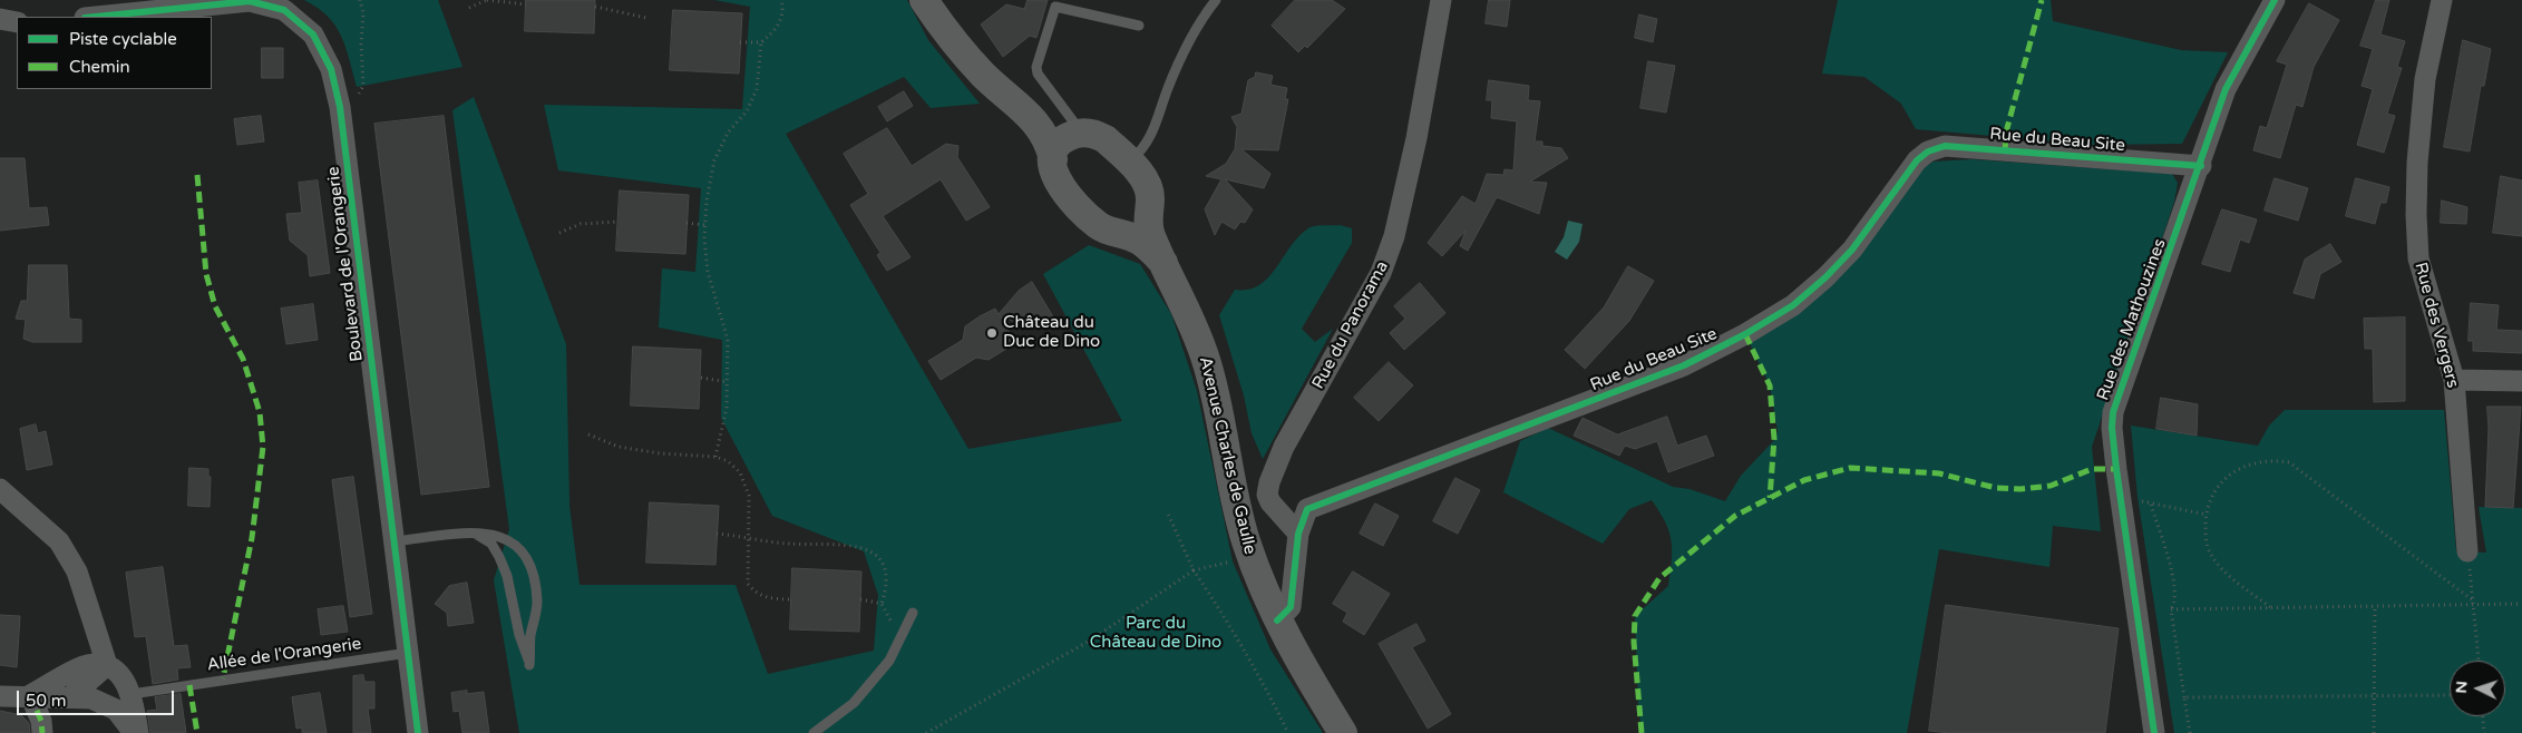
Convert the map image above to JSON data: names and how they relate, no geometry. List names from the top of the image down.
{
  "streets": {
    "main road": ["Avenue Charles de Gaulle"],
    "street": [
      "Rue du Beau Site",
      "Boulevard de l'Orangerie",
      "Rue des Mathouzines",
      "Rue du Panorama",
      "Rue des Vergers"
    ],
    "lane": ["Allée de l'Orangerie"]
  },
  "crossings": [
    ["Rue du Beau Site", "Rue des Mathouzines"],
    ["Rue du Beau Site", "Rue du Panorama"],
    ["Rue du Beau Site", "Avenue Charles de Gaulle"],
    ["Boulevard de l'Orangerie", "Allée de l'Orangerie"]
  ],
  "parks": ["Parc du Château de Dino"],
  "places": ["Château du Duc de Dino"],
  "legend": ["Piste cyclable", "Chemin"],
  "scale_bar": "50 m",
  "north": "left"
}
